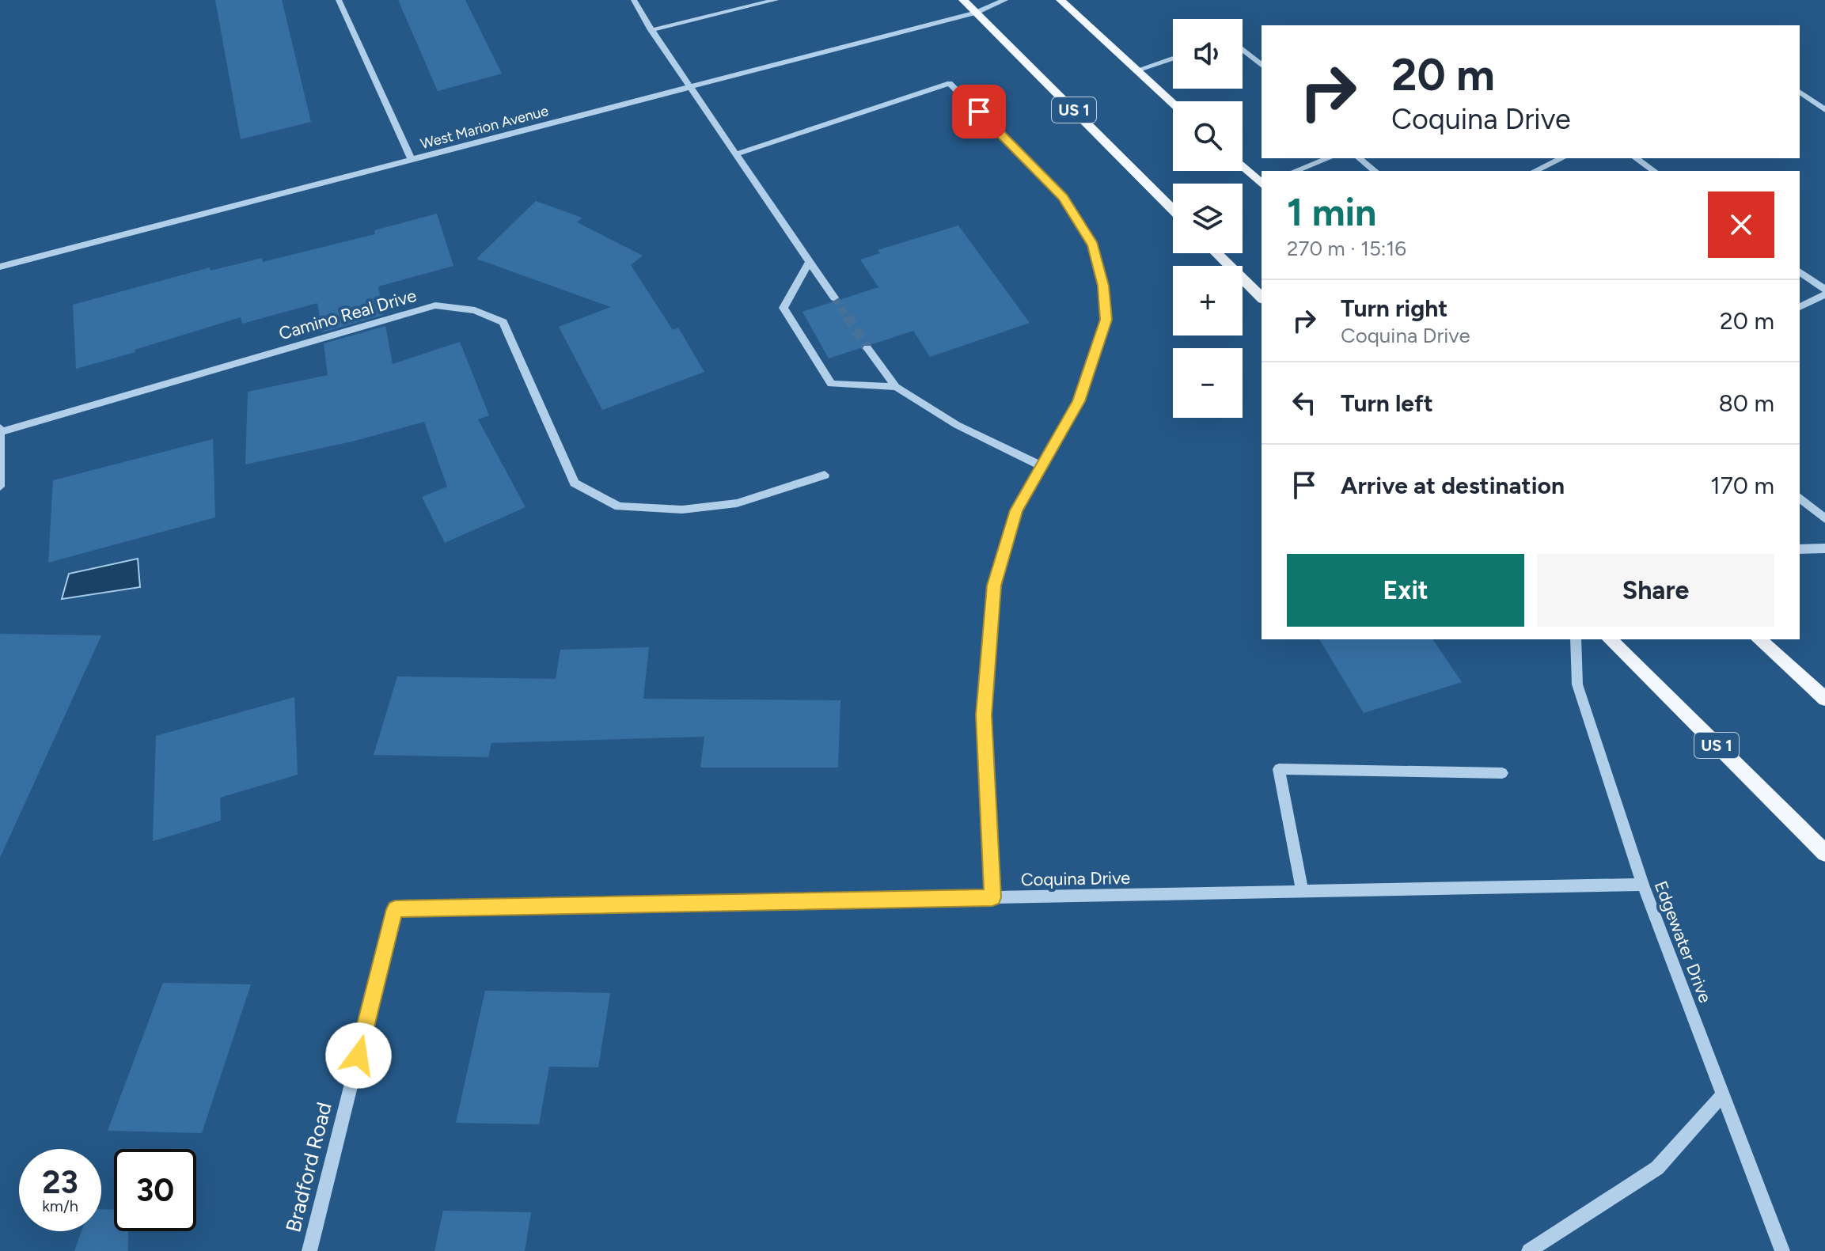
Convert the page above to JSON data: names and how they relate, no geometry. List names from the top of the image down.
{
  "streets": {
    "main road": ["US 1"],
    "street": [
      "West Marion Avenue",
      "Camino Real Drive",
      "Coquina Drive",
      "Edgewater Drive",
      "Bradford Road"
    ]
  },
  "crossings": [
    ["US 1", "West Marion Avenue"],
    ["Coquina Drive", "Edgewater Drive"],
    ["Coquina Drive", "Bradford Road"]
  ],
  "page": {
    "map_buttons": ["+", "−"],
    "turn": ["20 m", "Coquina Drive"],
    "heading": ["1 min", "270 m · 15:16"],
    "list": [
      {
        "name": "Turn right",
        "note": "Coquina Drive",
        "value": "20 m"
      },
      {
        "name": "Turn left",
        "value": "80 m"
      },
      {
        "name": "Arrive at destination",
        "value": "170 m"
      }
    ],
    "buttons": ["Exit", "Share"],
    "speed": "23 km/h",
    "limit": "30"
  }
}
